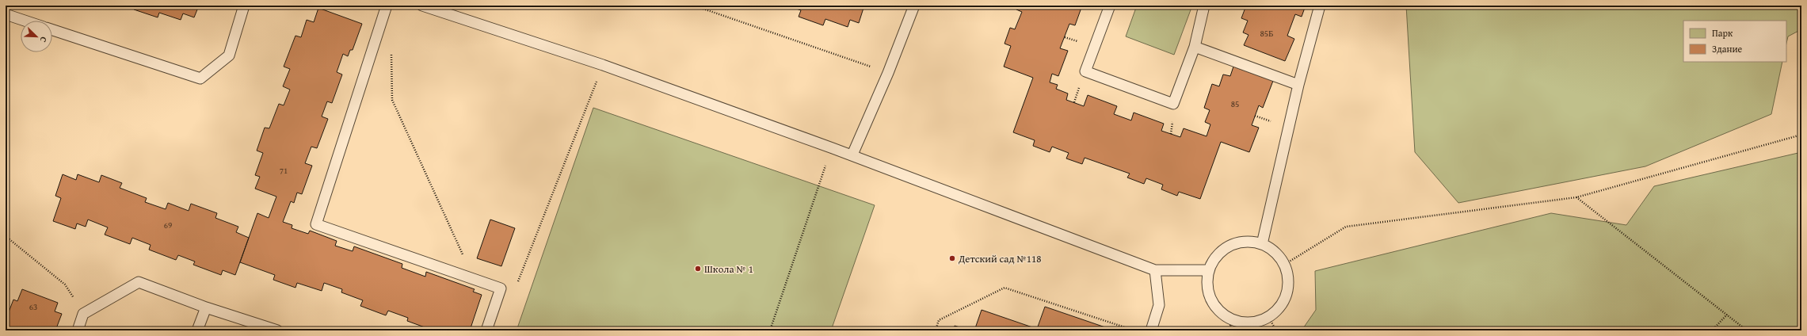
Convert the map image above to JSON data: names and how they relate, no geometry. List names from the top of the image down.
{
  "places": ["Детский сад №118", "Школа № 1"],
  "house_numbers": [
    "85Б",
    "85",
    "71",
    "69",
    "63"
  ],
  "legend": ["Парк", "Здание"],
  "north": "bottom right"
}
